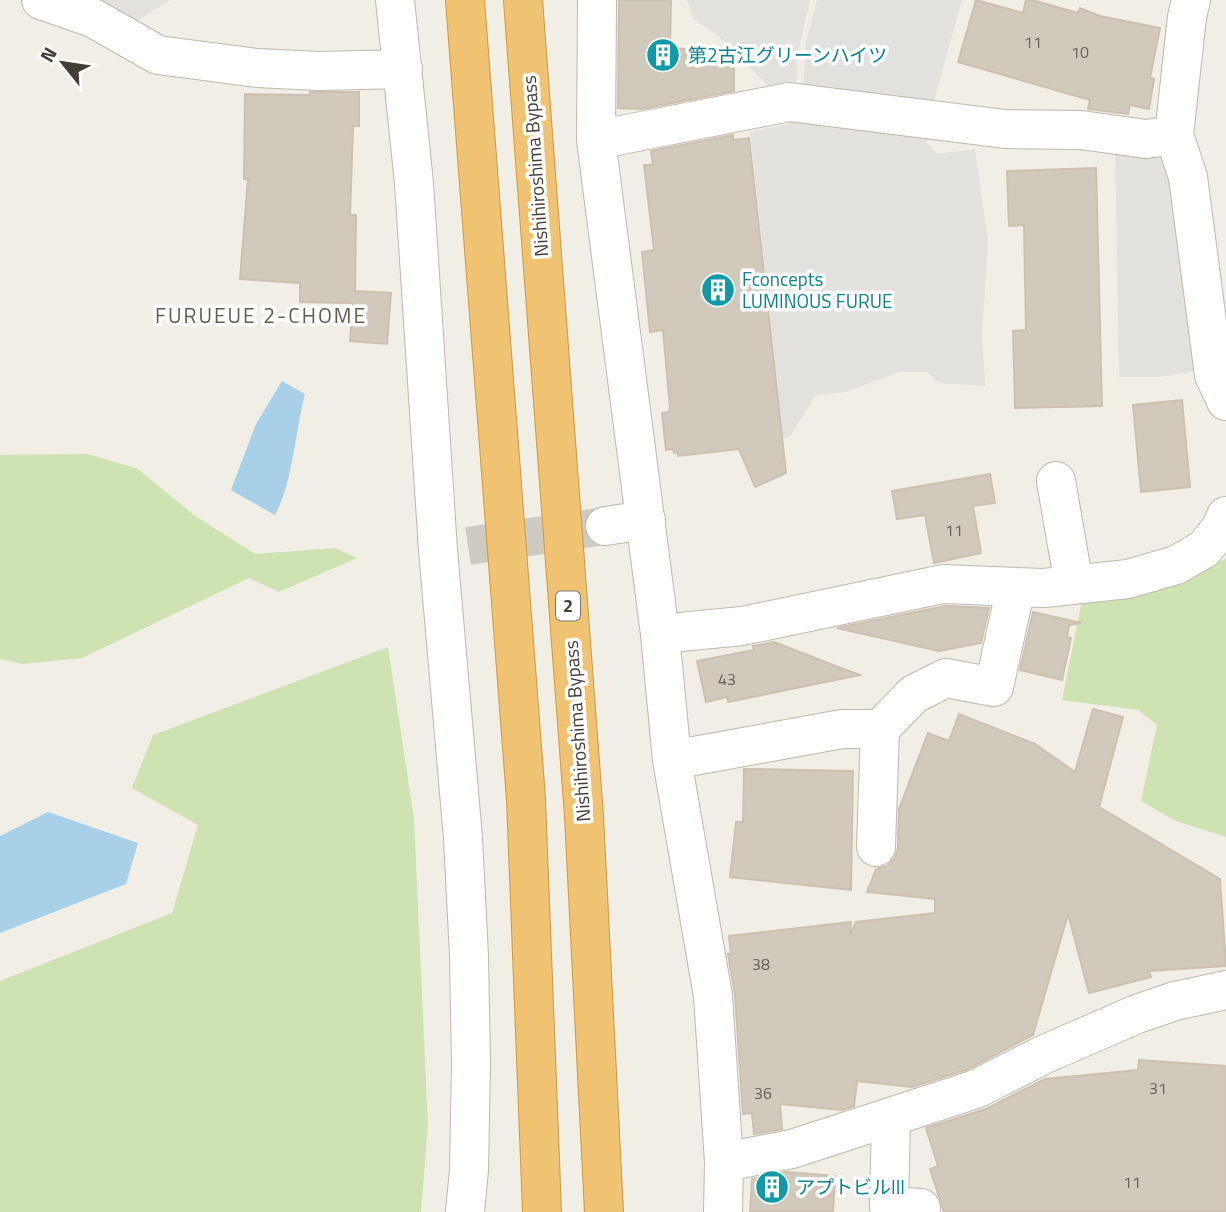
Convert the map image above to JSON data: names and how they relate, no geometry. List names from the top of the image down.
{
  "streets": {
    "highway": ["Nishihiroshima Bypass", "2"]
  },
  "districts": ["FURUEUE 2-CHOME"],
  "places": {
    "building": ["第2古江グリーンハイツ", "Fconcepts LUMINOUS FURUE", "アプトビルIII"]
  },
  "house_numbers": [
    "11",
    "10",
    "11",
    "43",
    "38",
    "31",
    "36",
    "11"
  ],
  "north": "top left"
}
